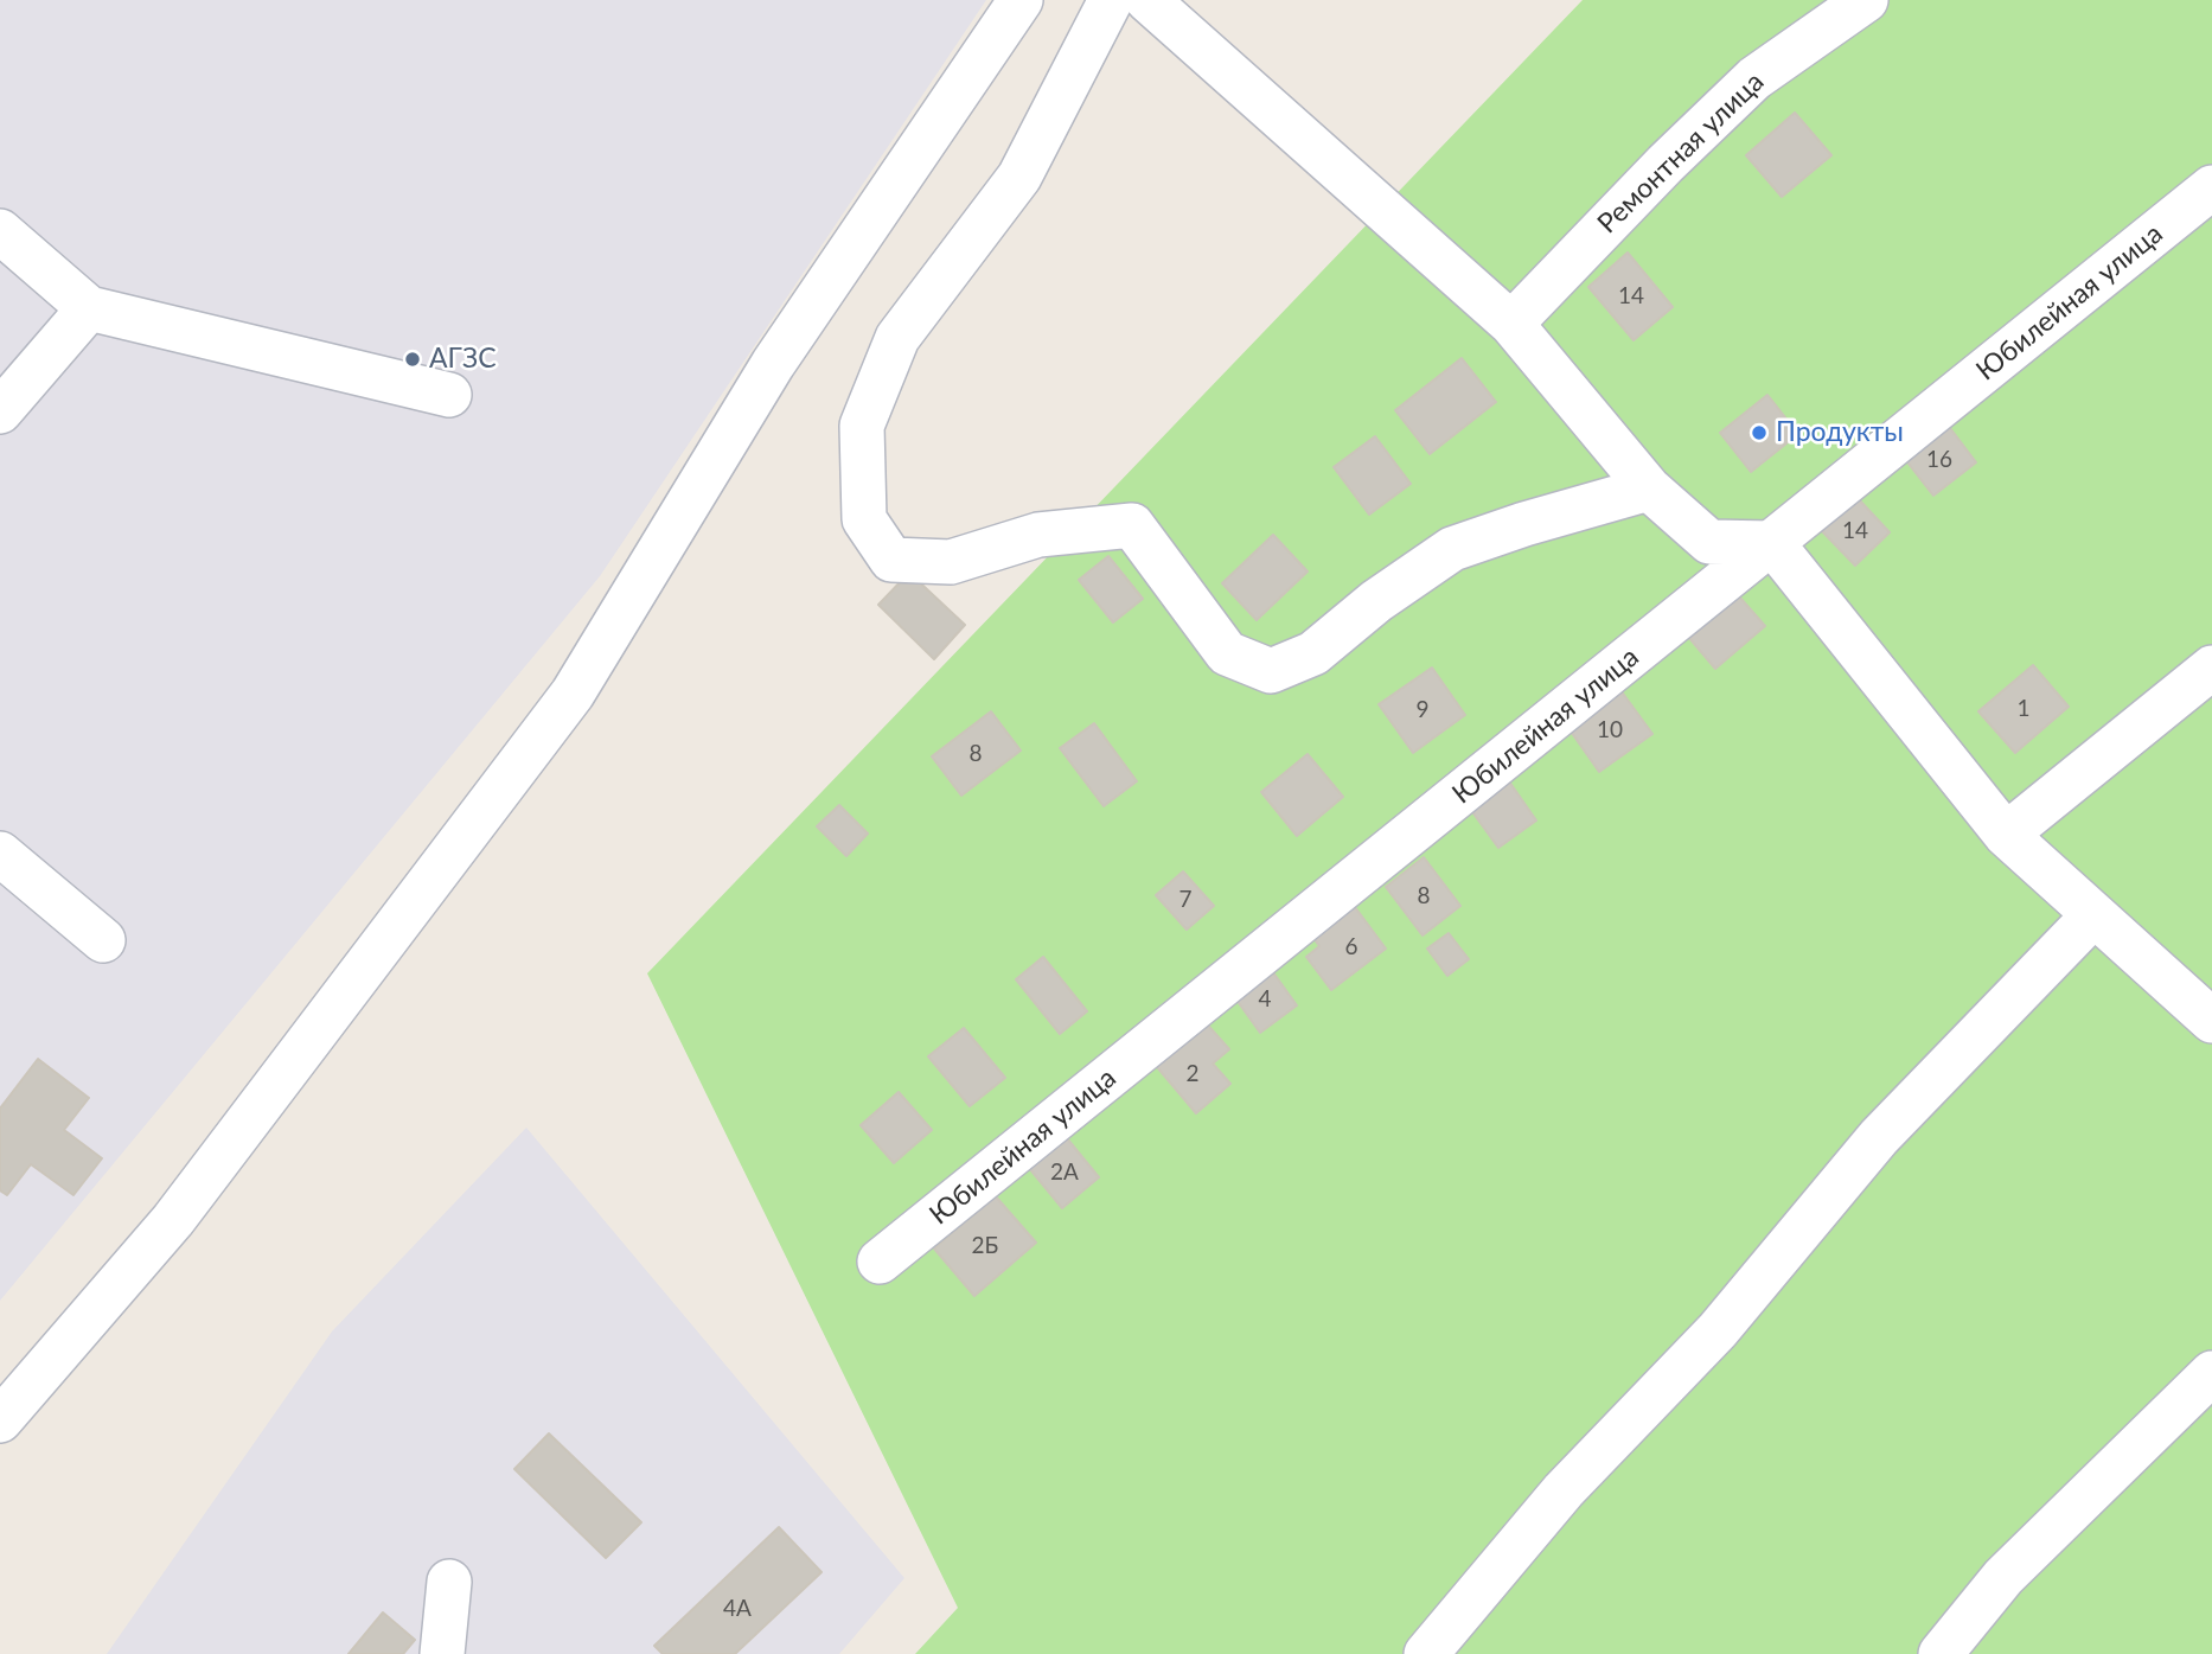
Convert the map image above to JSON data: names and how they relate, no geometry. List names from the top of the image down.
{
  "streets": {
    "street": ["Ремонтная улица", "Юбилейная улица"]
  },
  "places": ["АГЗС", "Продукты"],
  "house_numbers": [
    "14",
    "16",
    "14",
    "1",
    "9",
    "10",
    "8",
    "8",
    "7",
    "6",
    "4",
    "2",
    "2А",
    "2Б",
    "4А"
  ]
}
